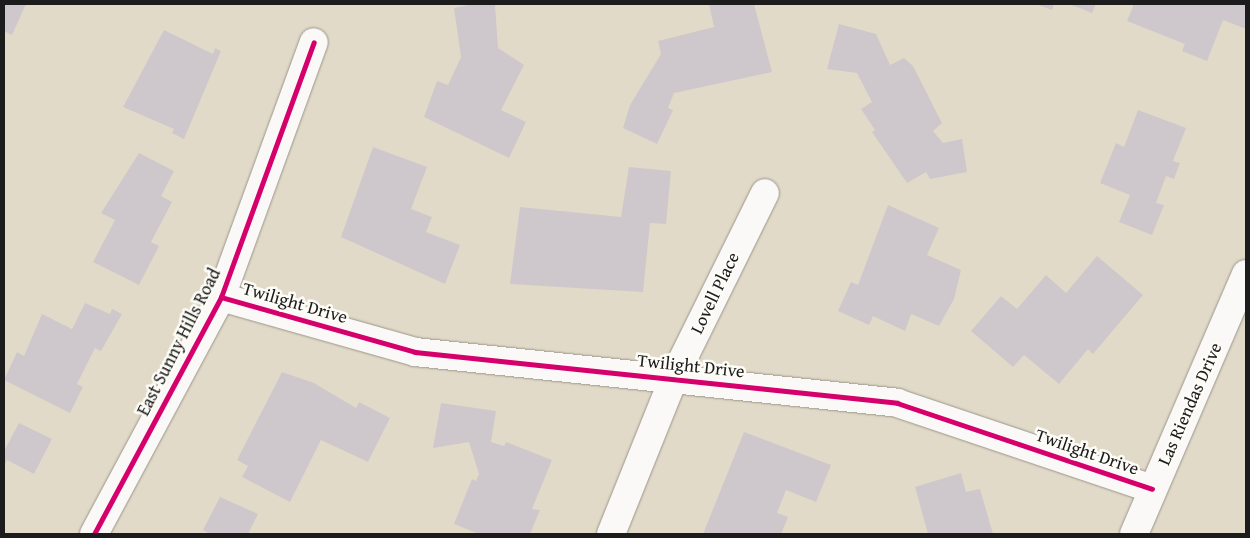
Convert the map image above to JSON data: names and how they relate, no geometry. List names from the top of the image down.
{
  "streets": {
    "street": [
      "Lovell Place",
      "Twilight Drive",
      "East Sunny Hills Road",
      "Las Riendas Drive"
    ]
  },
  "crossings": [
    ["Lovell Place", "Twilight Drive"],
    ["Twilight Drive", "East Sunny Hills Road"],
    ["Twilight Drive", "Las Riendas Drive"]
  ]
}
